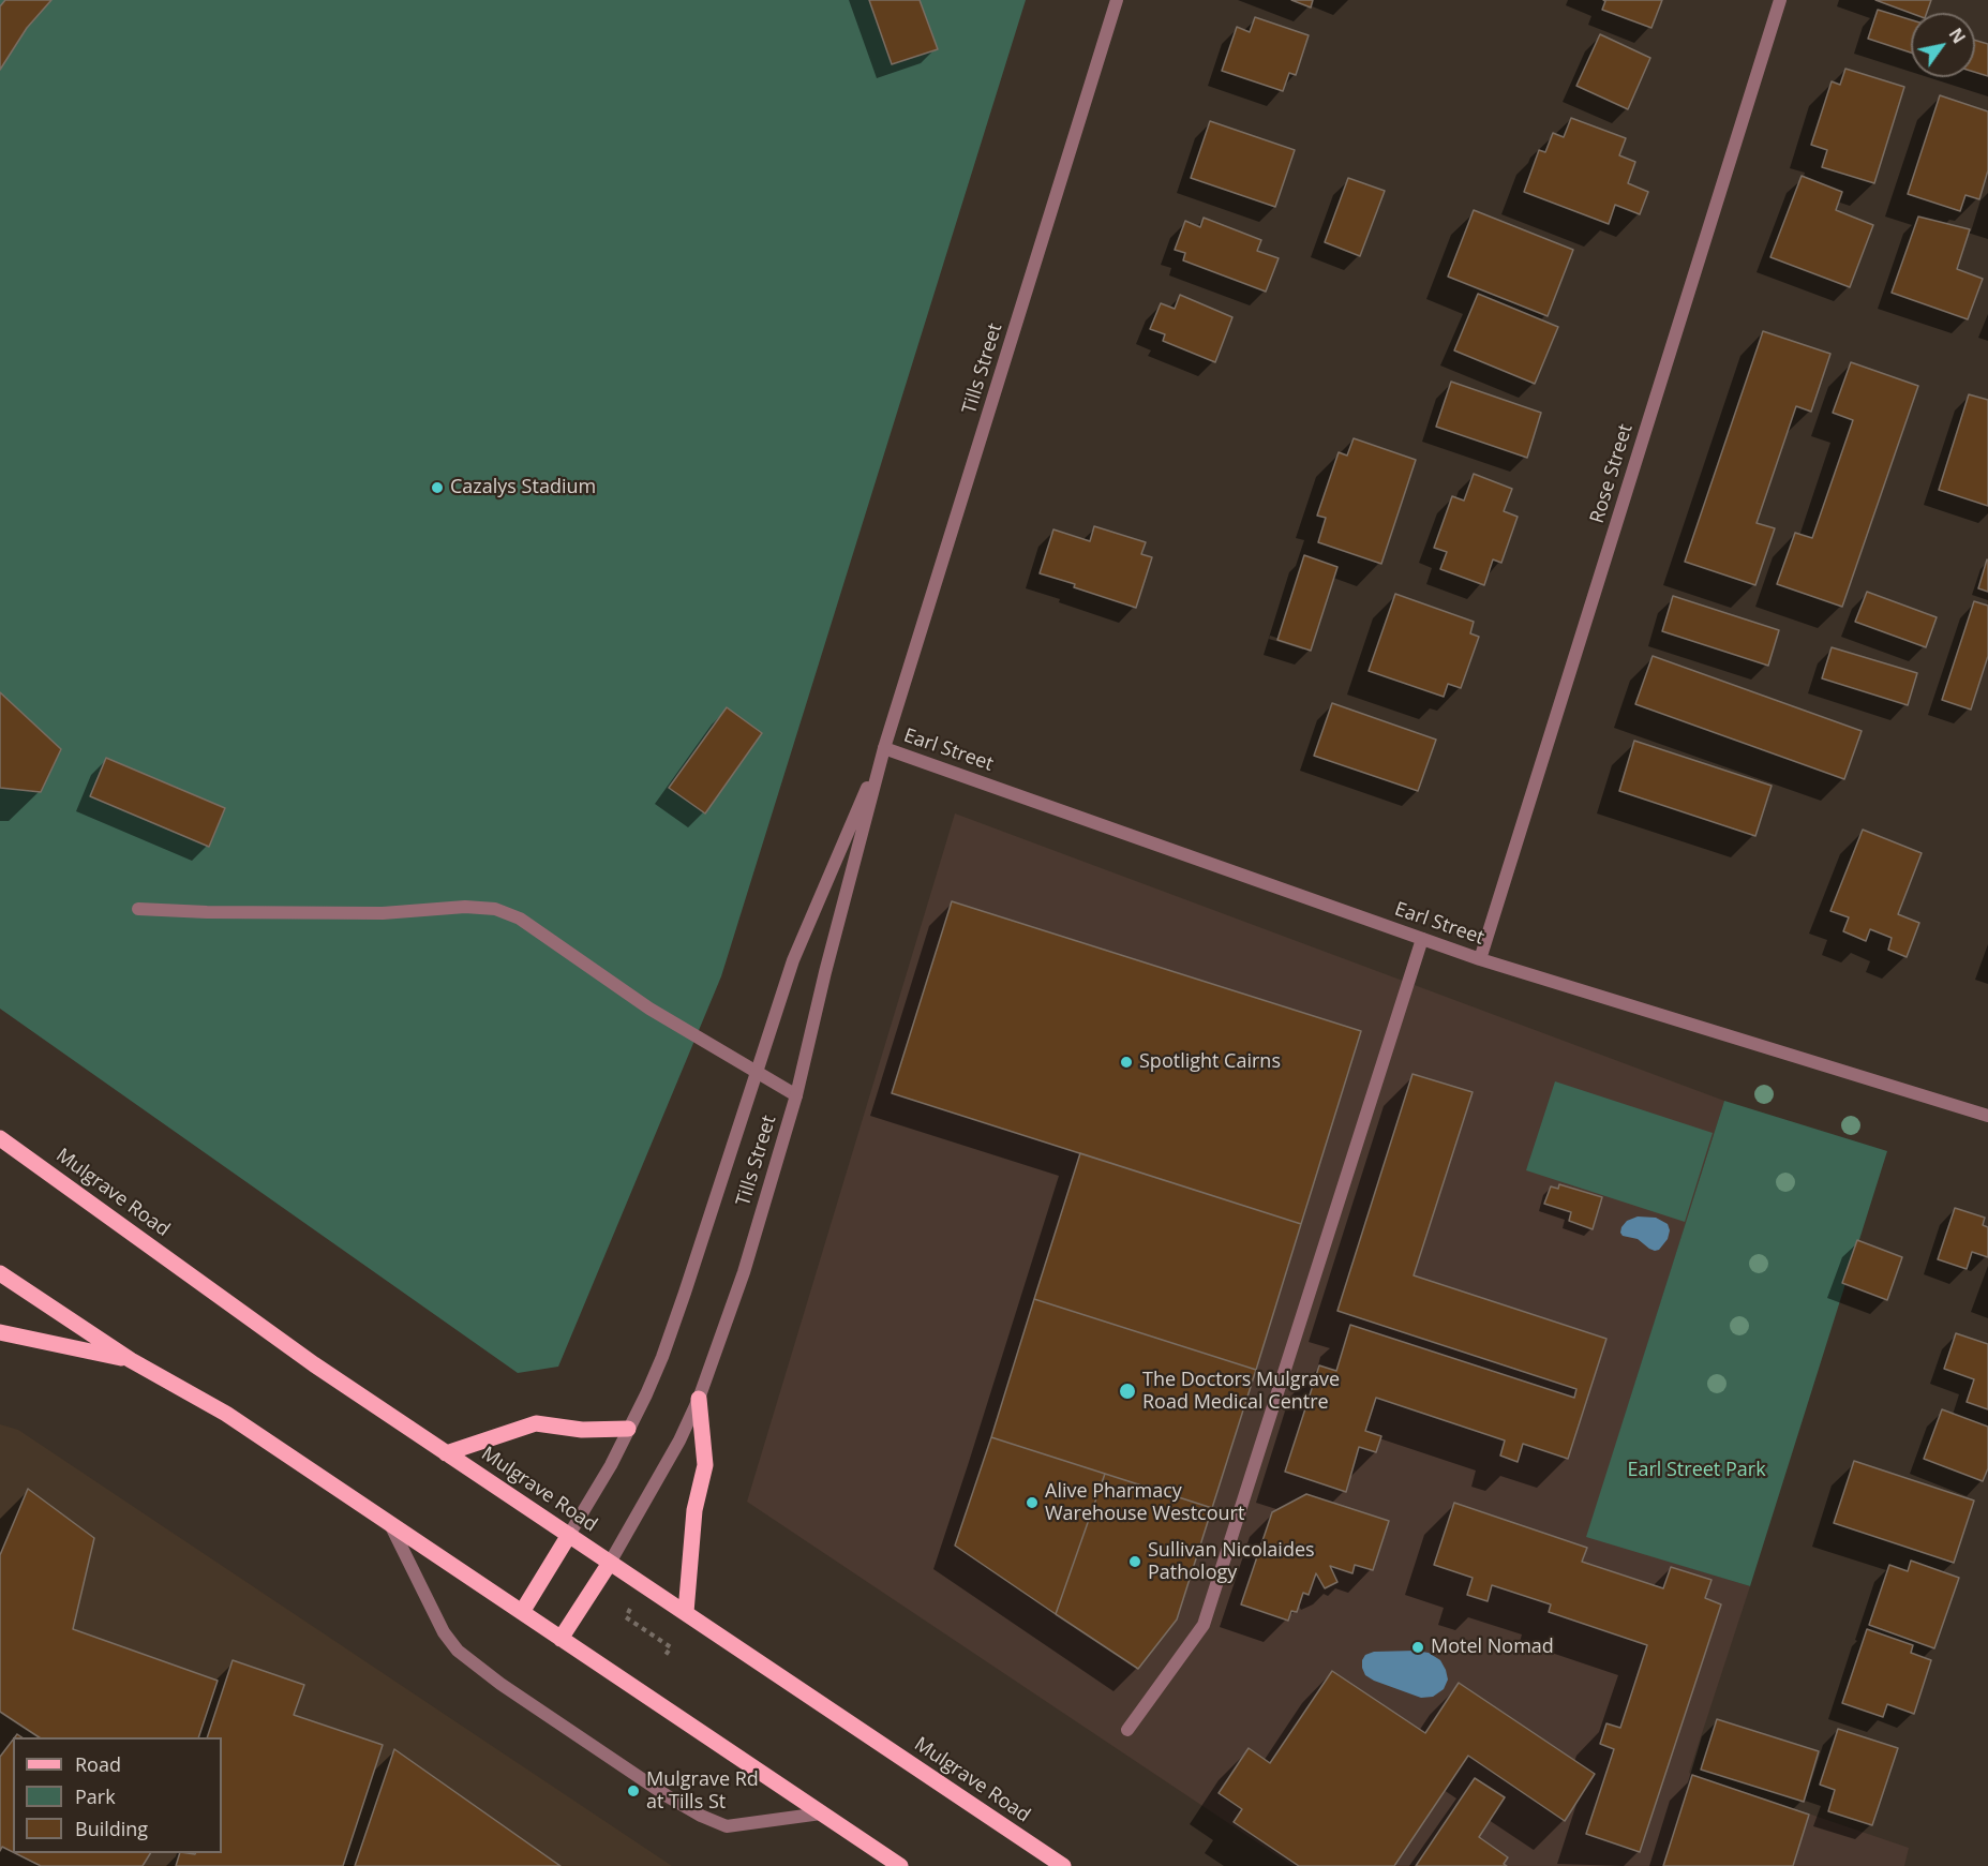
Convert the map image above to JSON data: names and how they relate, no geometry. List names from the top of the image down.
{
  "streets": {
    "main road": ["Mulgrave Road"],
    "street": ["Tills Street", "Rose Street", "Earl Street"]
  },
  "crossings": [
    ["Tills Street", "Earl Street"],
    ["Tills Street", "Mulgrave Road"],
    ["Rose Street", "Earl Street"]
  ],
  "parks": ["Earl Street Park"],
  "places": [
    "Cazalys Stadium",
    "Spotlight Cairns",
    "The Doctors Mulgrave Road Medical Centre",
    "Alive Pharmacy Warehouse Westcourt",
    "Sullivan Nicolaides Pathology",
    "Motel Nomad",
    "Mulgrave Rd at Tills St"
  ],
  "legend": ["Road", "Park", "Building"],
  "north": "top right"
}
